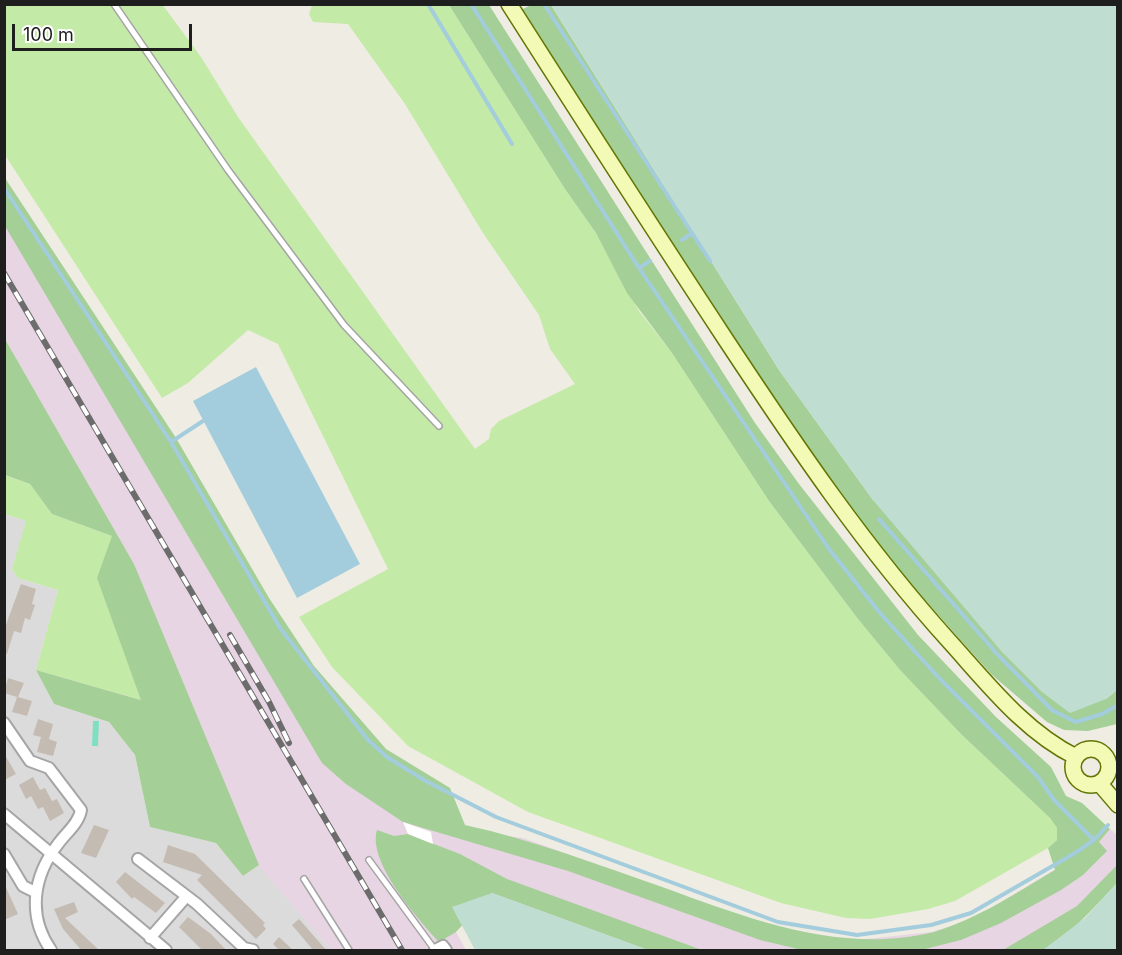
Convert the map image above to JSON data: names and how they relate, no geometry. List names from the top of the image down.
{
  "scale_bar": "100 m"
}
